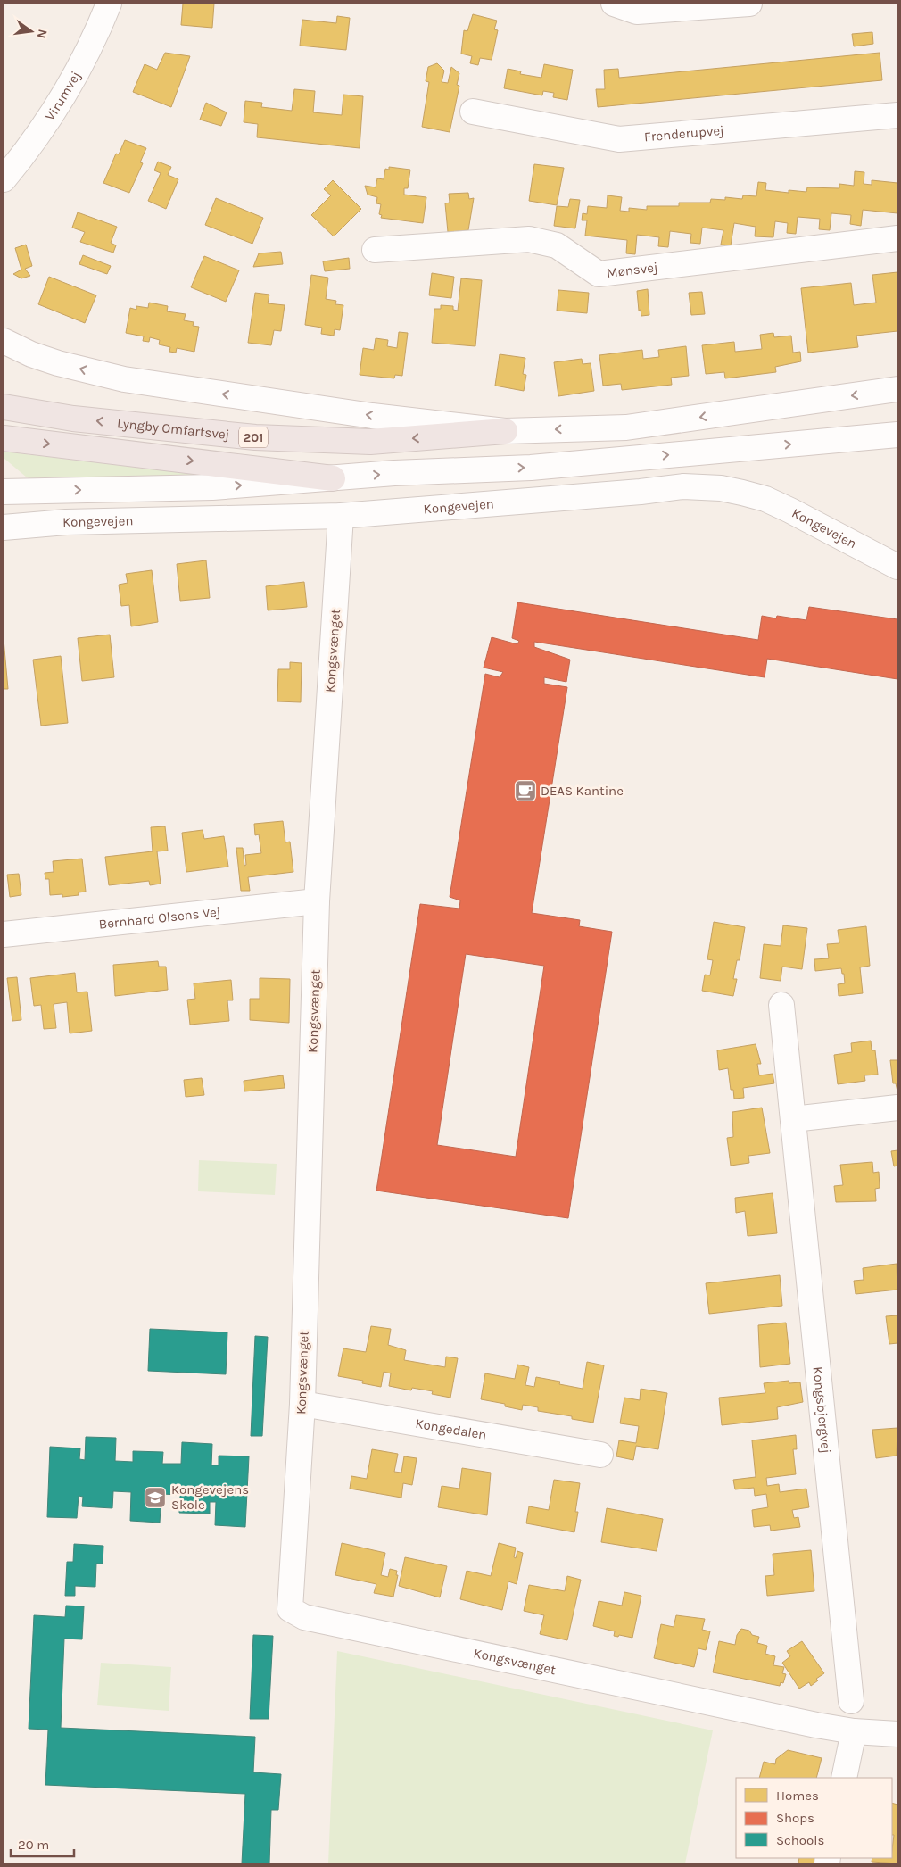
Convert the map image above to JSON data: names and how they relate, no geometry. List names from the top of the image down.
{
  "streets": {
    "highway": ["Lyngby Omfartsvej", "201"],
    "street": [
      "Virumvej",
      "Frenderupvej",
      "Mønsvej",
      "Kongevejen",
      "Kongsvænget",
      "Bernhard Olsens Vej",
      "Kongsbjergvej",
      "Kongedalen"
    ]
  },
  "crossings": [
    ["Lyngby Omfartsvej", "201"],
    ["Kongevejen", "Kongsvænget"],
    ["Kongsvænget", "Bernhard Olsens Vej"],
    ["Kongsvænget", "Kongedalen"]
  ],
  "places": {
    "cafe": ["DEAS Kantine"],
    "school or university": ["Kongevejens Skole"]
  },
  "legend": ["Homes", "Shops", "Schools"],
  "scale_bar": "20 m",
  "north": "right"
}
